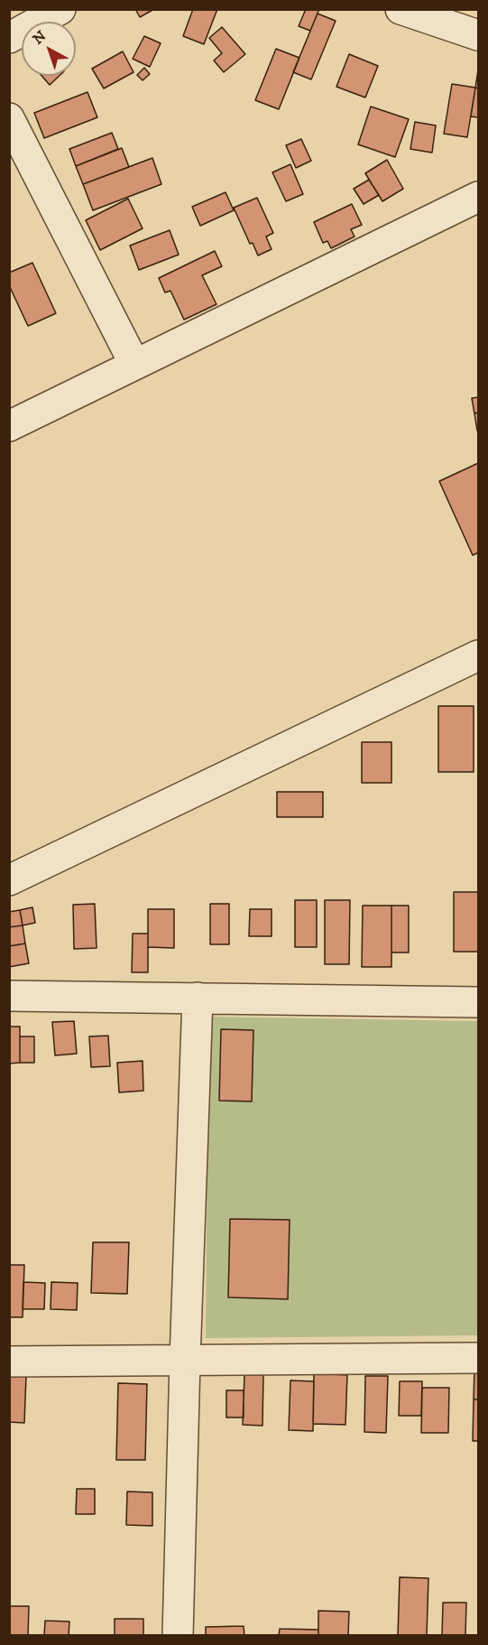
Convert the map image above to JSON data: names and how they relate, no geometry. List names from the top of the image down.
{
  "north": "top left"
}
